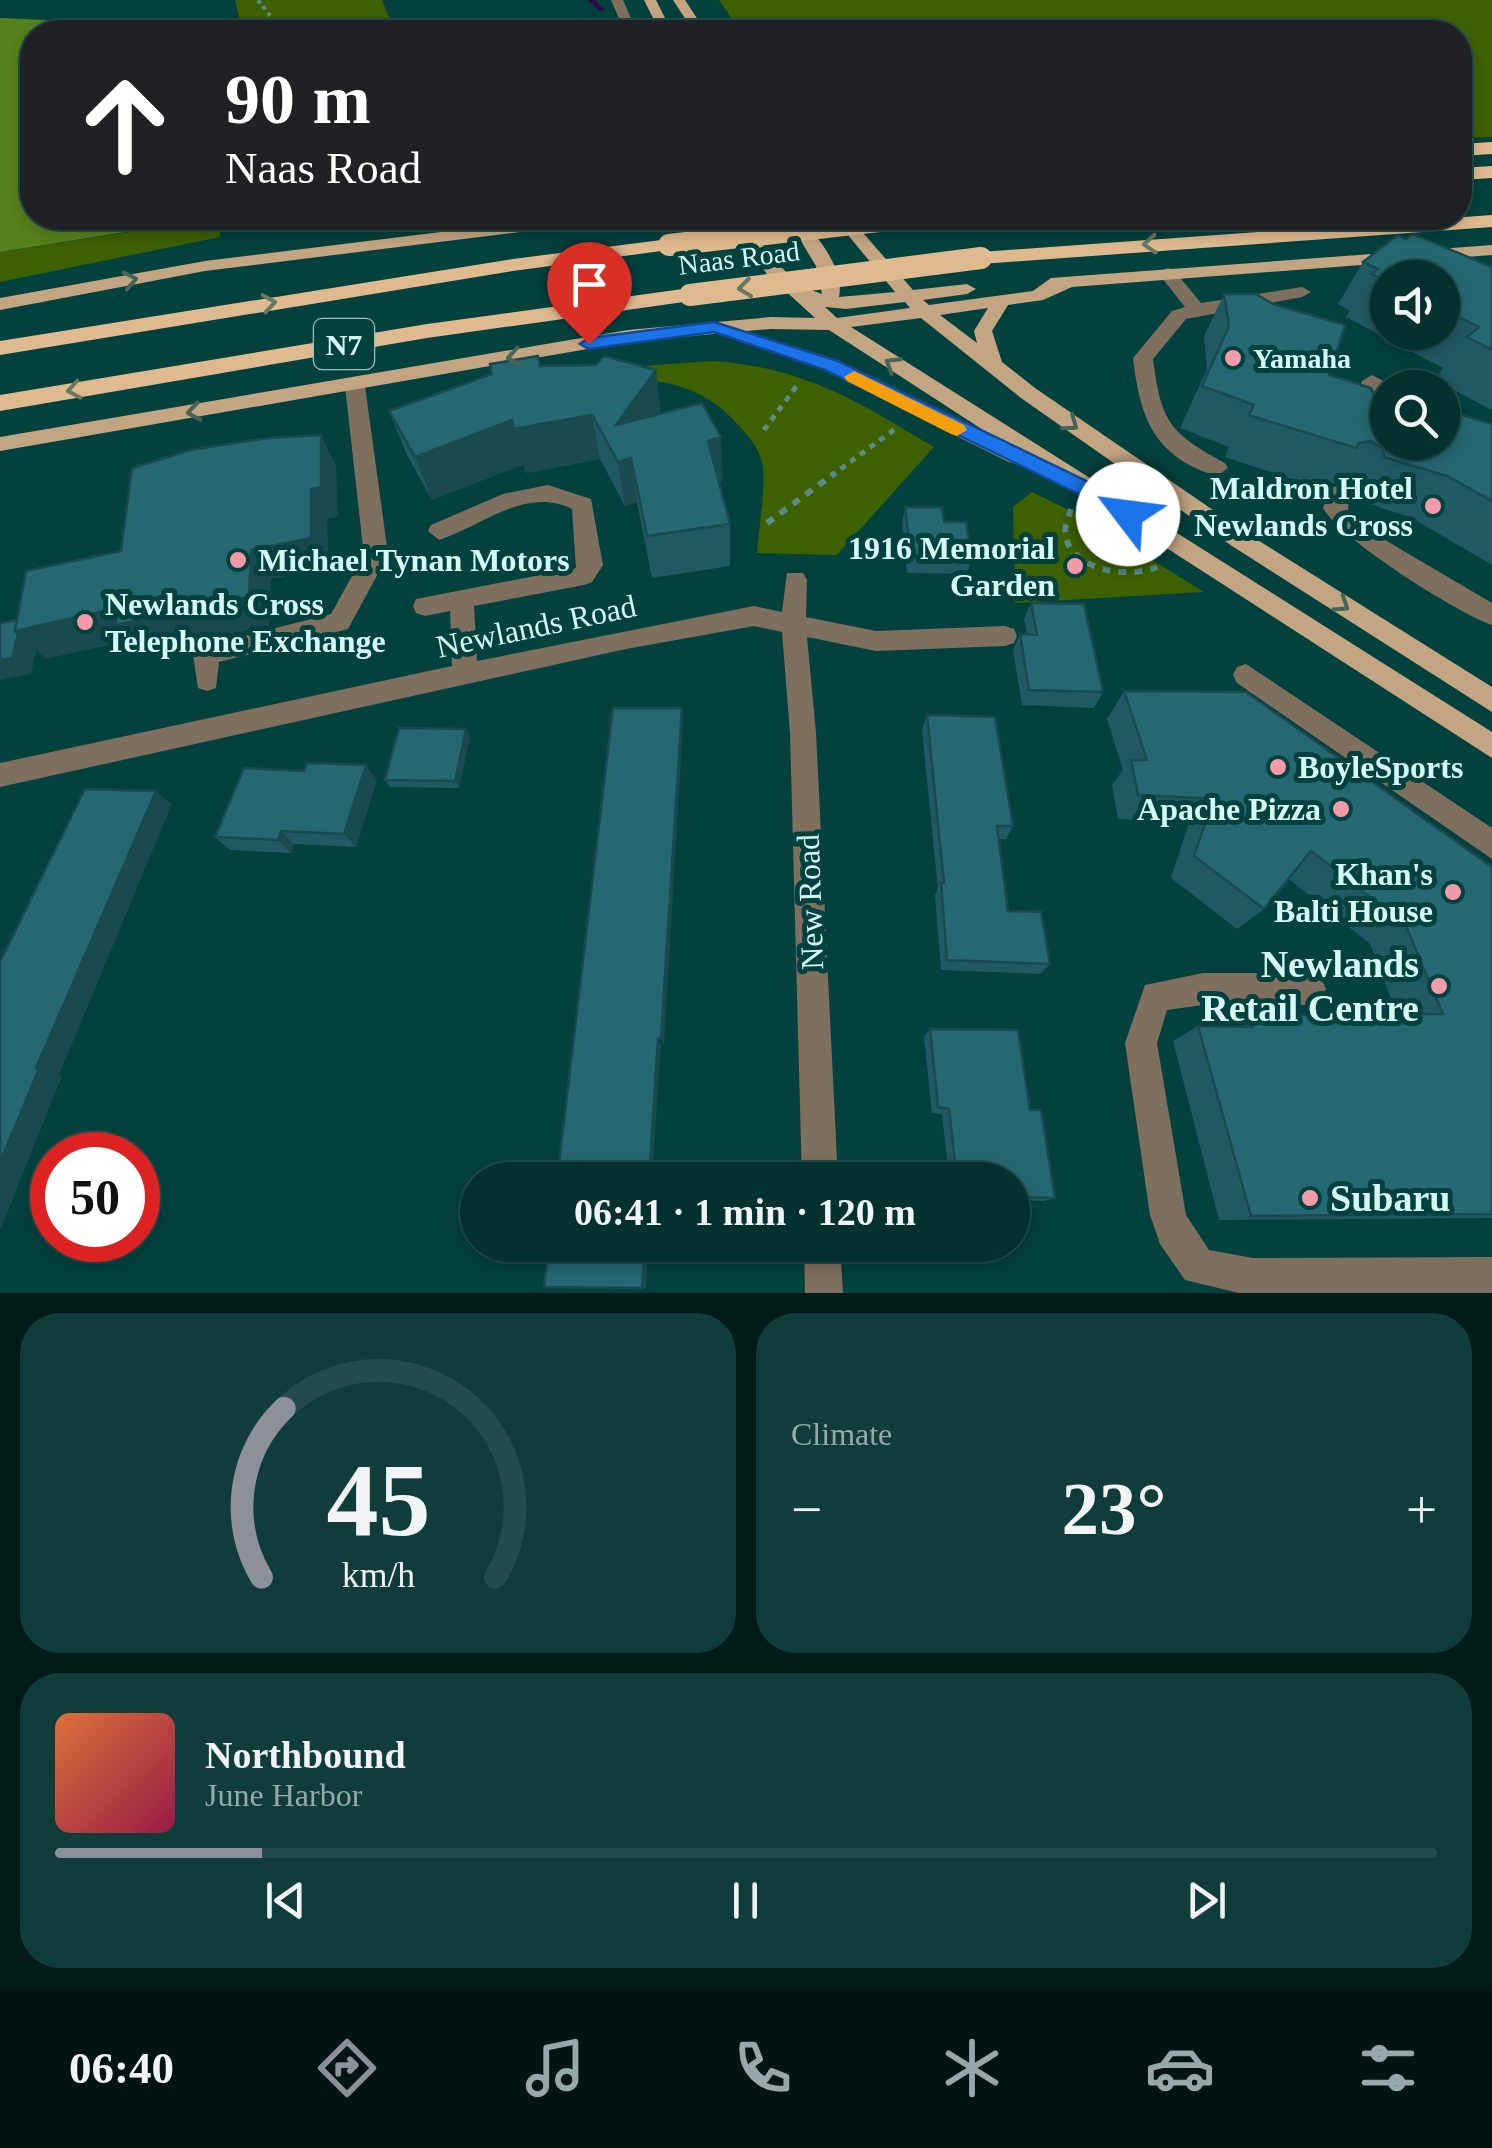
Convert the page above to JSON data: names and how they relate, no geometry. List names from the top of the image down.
{
  "streets": {
    "highway": ["Naas Road", "N7"],
    "street": ["Newlands Road", "New Road"]
  },
  "crossings": [
    ["Newlands Road", "New Road"]
  ],
  "places": [
    "Yamaha",
    "Maldron Hotel Newlands Cross",
    "Michael Tynan Motors",
    "1916 Memorial Garden",
    "Newlands Cross Telephone Exchange",
    "BoyleSports",
    "Apache Pizza",
    "Khan's Balti House",
    "Newlands Retail Centre",
    "Subaru"
  ],
  "page": {
    "turn": ["90 m", "Naas Road"],
    "limit": "50",
    "trip": "06:41 · 1 min · 120 m",
    "tile": "Climate",
    "heat": ["−", "23°", "+"],
    "song": ["Northbound", "June Harbor"],
    "tabs": "06:40",
    "gauge": ["45", "km/h"]
  }
}
